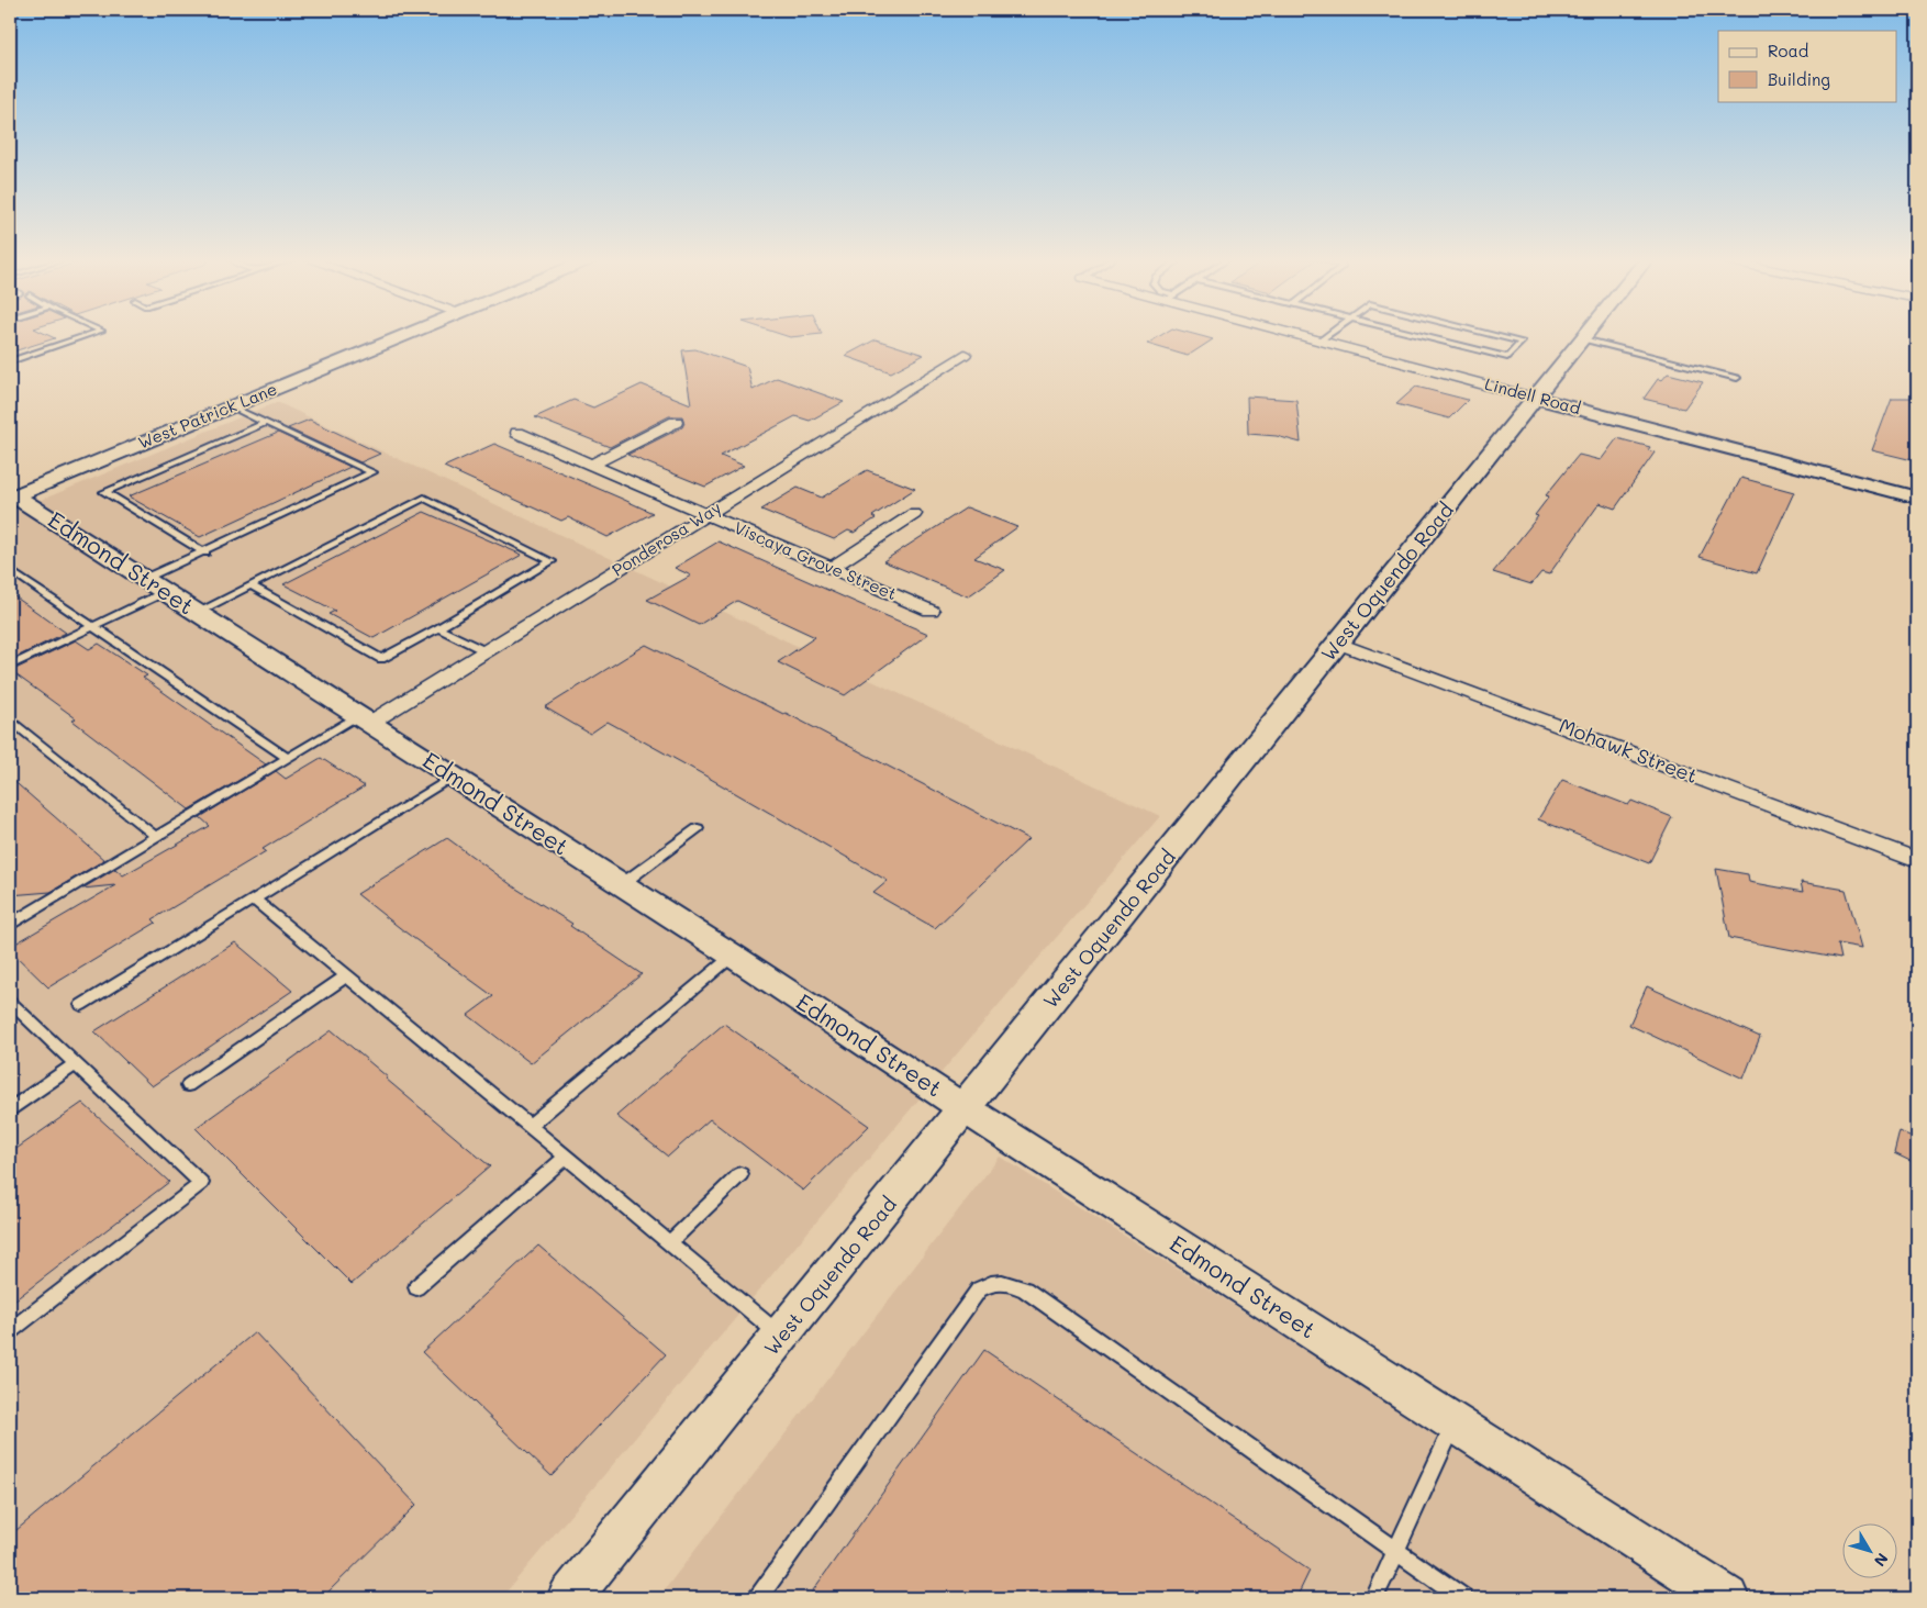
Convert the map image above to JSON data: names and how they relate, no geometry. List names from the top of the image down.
{
  "streets": {
    "street": [
      "Lindell Road",
      "West Patrick Lane",
      "Ponderosa Way",
      "Viscaya Grove Street",
      "Edmond Street",
      "West Oquendo Road",
      "Mohawk Street"
    ]
  },
  "crossings": [
    ["Lindell Road", "West Oquendo Road"],
    ["West Patrick Lane", "Edmond Street"],
    ["Ponderosa Way", "Viscaya Grove Street"],
    ["Ponderosa Way", "Edmond Street"],
    ["Edmond Street", "West Oquendo Road"],
    ["West Oquendo Road", "Mohawk Street"]
  ],
  "legend": ["Road", "Building"],
  "north": "bottom right"
}
